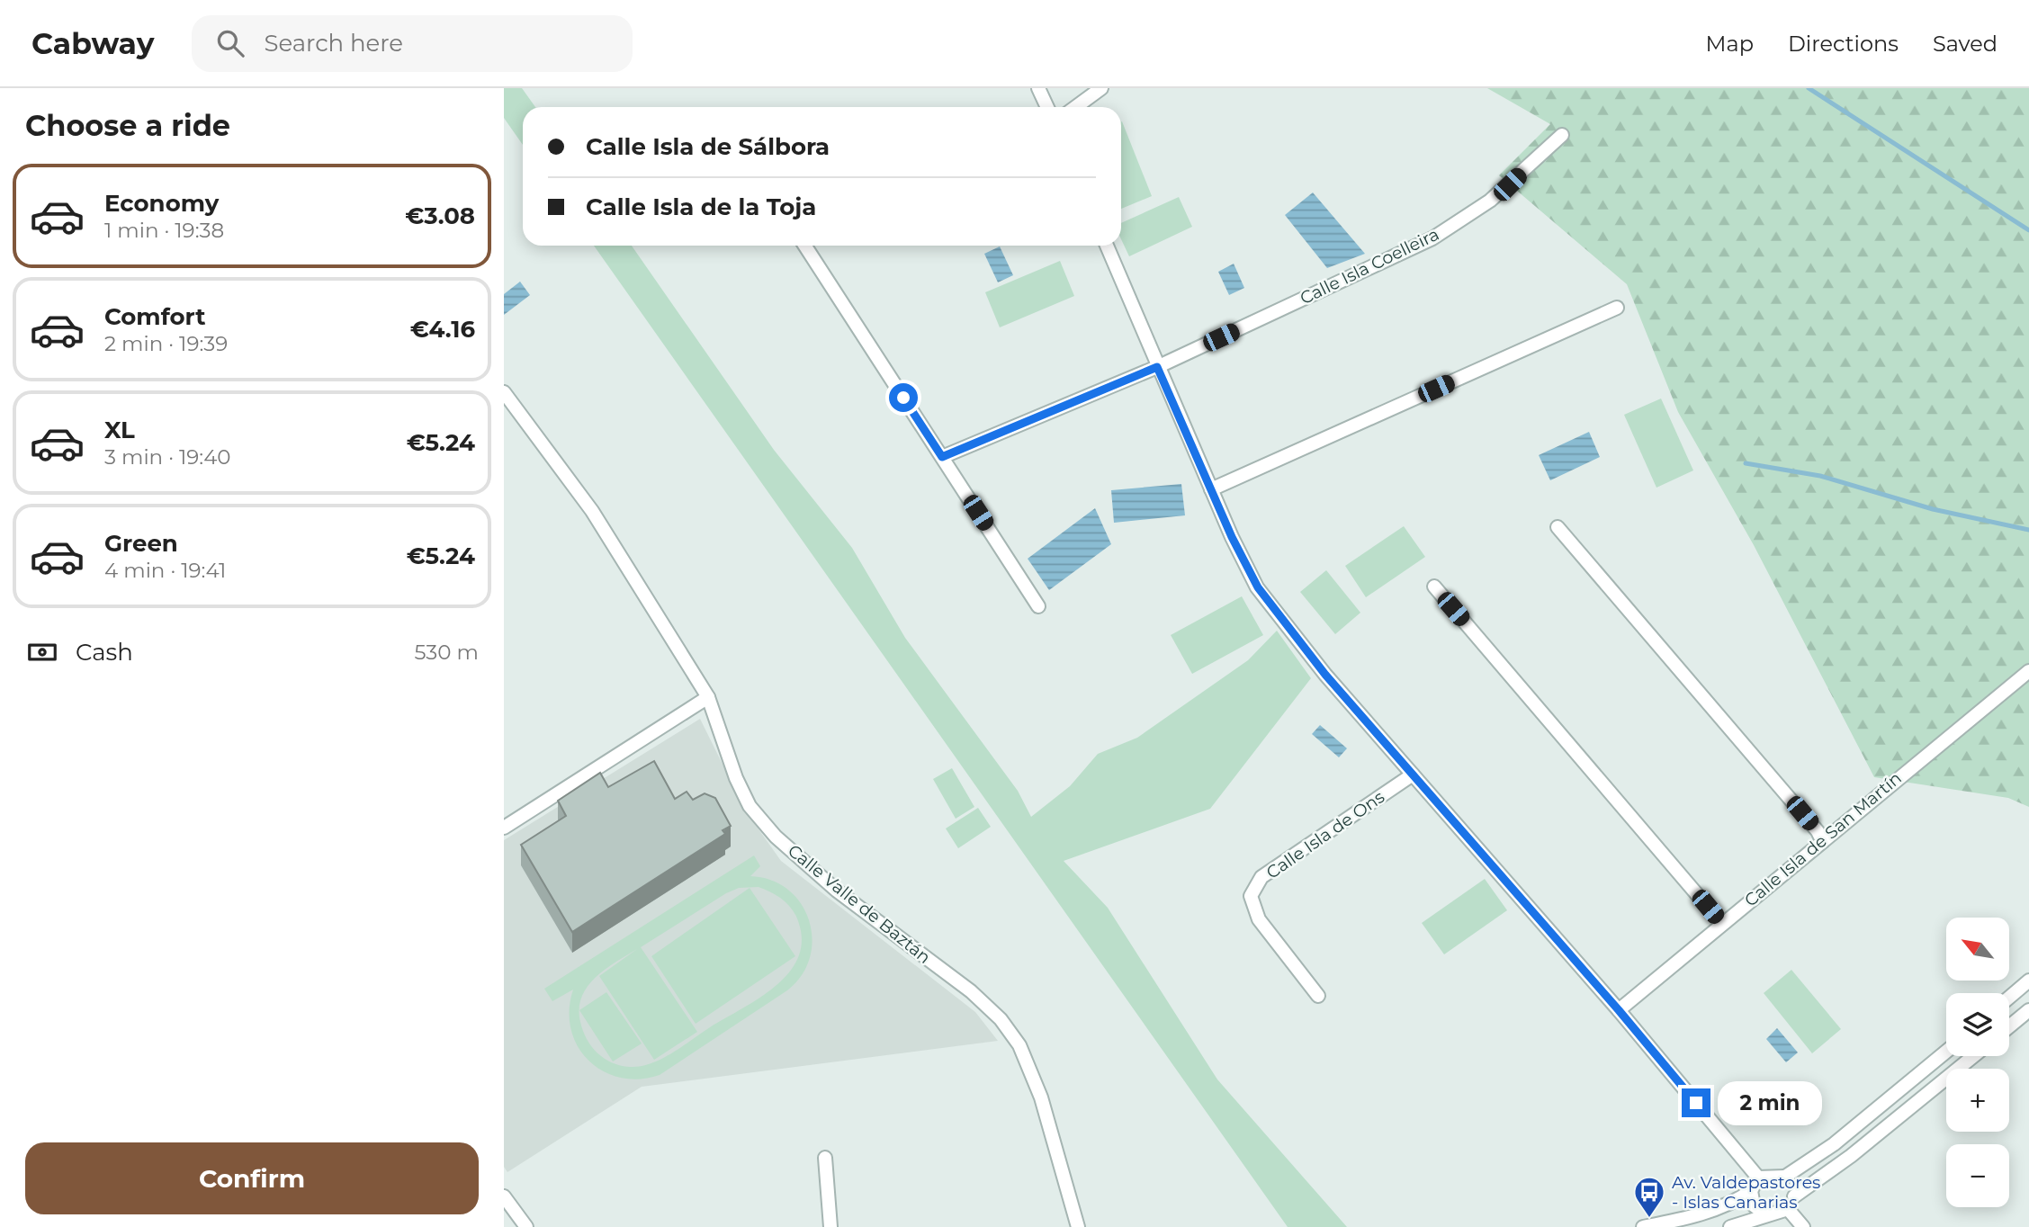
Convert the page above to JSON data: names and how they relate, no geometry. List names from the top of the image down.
{
  "streets": {
    "street": [
      "Calle Isla Coelleira",
      "Calle Isla de Ons",
      "Calle Isla de San Martín",
      "Calle Valle de Baztán"
    ]
  },
  "places": {
    "bus stop": ["Av. Valdepastores - Islas Canarias"]
  },
  "north": "top left",
  "page": {
    "header": "Cabway",
    "search": "Search here",
    "nav": ["Map", "Directions", "Saved"],
    "heading": "Choose a ride",
    "banner": ["Calle Isla de Sálbora", "Calle Isla de la Toja"],
    "list": [
      {
        "name": "Economy",
        "note": "1 min · 19:38",
        "value": "€3.08"
      },
      {
        "name": "Comfort",
        "note": "2 min · 19:39",
        "value": "€4.16"
      },
      {
        "name": "XL",
        "note": "3 min · 19:40",
        "value": "€5.24"
      },
      {
        "name": "Green",
        "note": "4 min · 19:41",
        "value": "€5.24"
      }
    ],
    "pay": ["Cash", "530 m"],
    "map_buttons": ["+", "−"],
    "bubble": "2 min",
    "buttons": "Confirm"
  }
}
